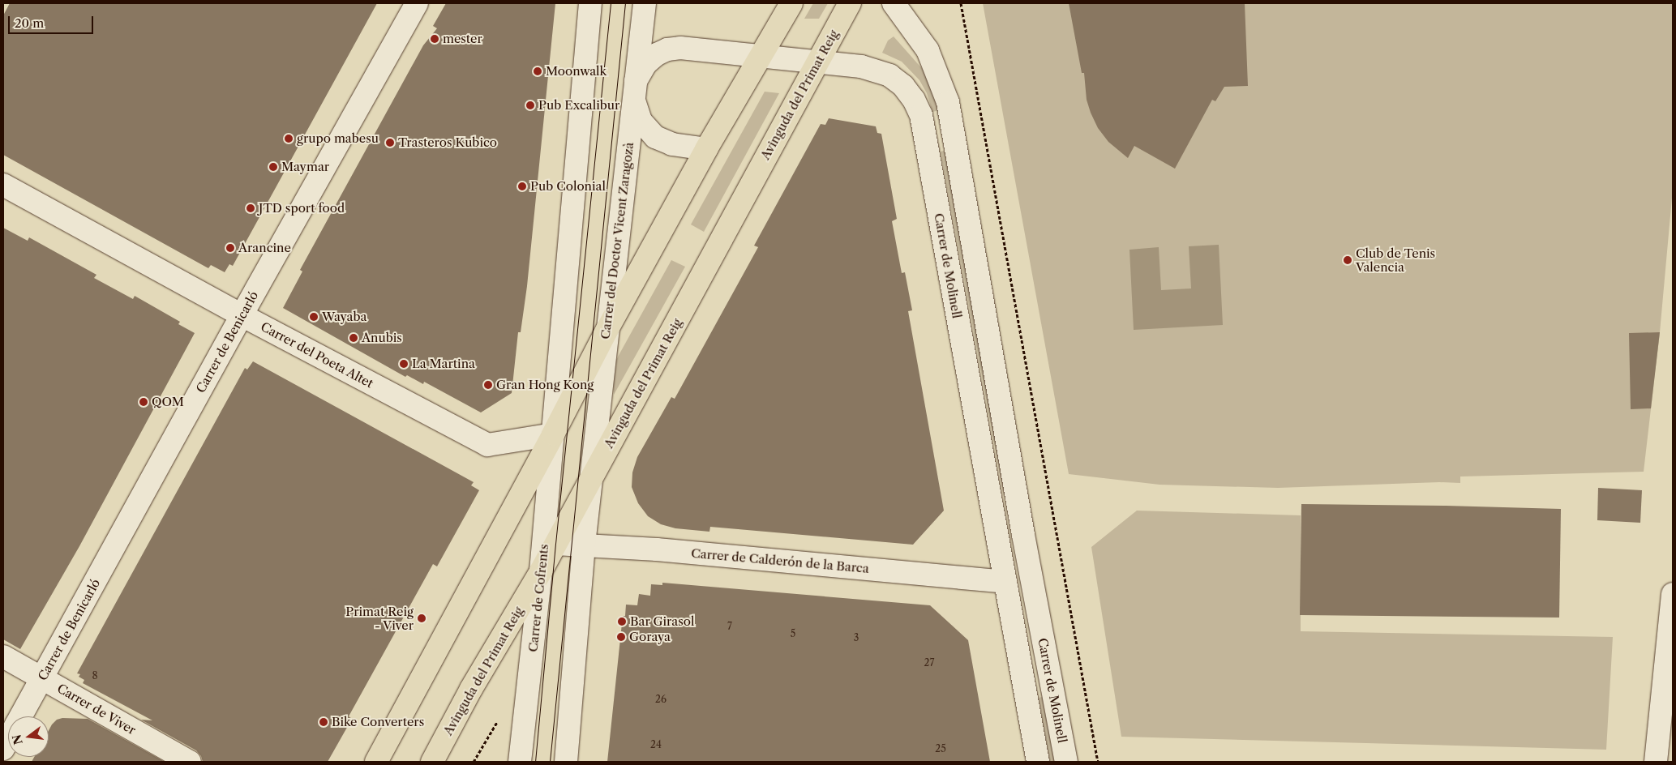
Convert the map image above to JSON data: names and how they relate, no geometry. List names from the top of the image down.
{
  "streets": {
    "main road": ["Avinguda del Primat Reig"],
    "street": [
      "Carrer del Doctor Vicent Zaragozà",
      "Carrer de Molinell",
      "Carrer de Benicarló",
      "Carrer del Poeta Altet",
      "Carrer de Calderón de la Barca",
      "Carrer de Cofrents",
      "Carrer de Viver"
    ]
  },
  "crossings": [
    ["Avinguda del Primat Reig", "Carrer del Doctor Vicent Zaragozà"],
    ["Avinguda del Primat Reig", "Carrer de Molinell"],
    ["Avinguda del Primat Reig", "Carrer de Calderón de la Barca"],
    ["Avinguda del Primat Reig", "Carrer de Cofrents"],
    ["Carrer del Doctor Vicent Zaragozà", "Carrer de Molinell"],
    ["Carrer de Molinell", "Carrer de Calderón de la Barca"],
    ["Carrer de Benicarló", "Carrer del Poeta Altet"],
    ["Carrer de Benicarló", "Carrer de Viver"],
    ["Carrer del Poeta Altet", "Carrer de Cofrents"]
  ],
  "places": [
    "mester",
    "Moonwalk",
    "Pub Excalibur",
    "grupo mabesu",
    "Trasteros Kubico",
    "Maymar",
    "Pub Colonial",
    "JTD sport food",
    "Arancine",
    "Club de Tenis Valencia",
    "Wayaba",
    "Anubis",
    "La Martina",
    "Gran Hong Kong",
    "QOM",
    "Primat Reig - Viver",
    "Bar Girasol",
    "Goraya",
    "Bike Converters"
  ],
  "house_numbers": [
    "7",
    "5",
    "3",
    "27",
    "8",
    "26",
    "24",
    "25"
  ],
  "scale_bar": "20 m",
  "north": "left"
}
